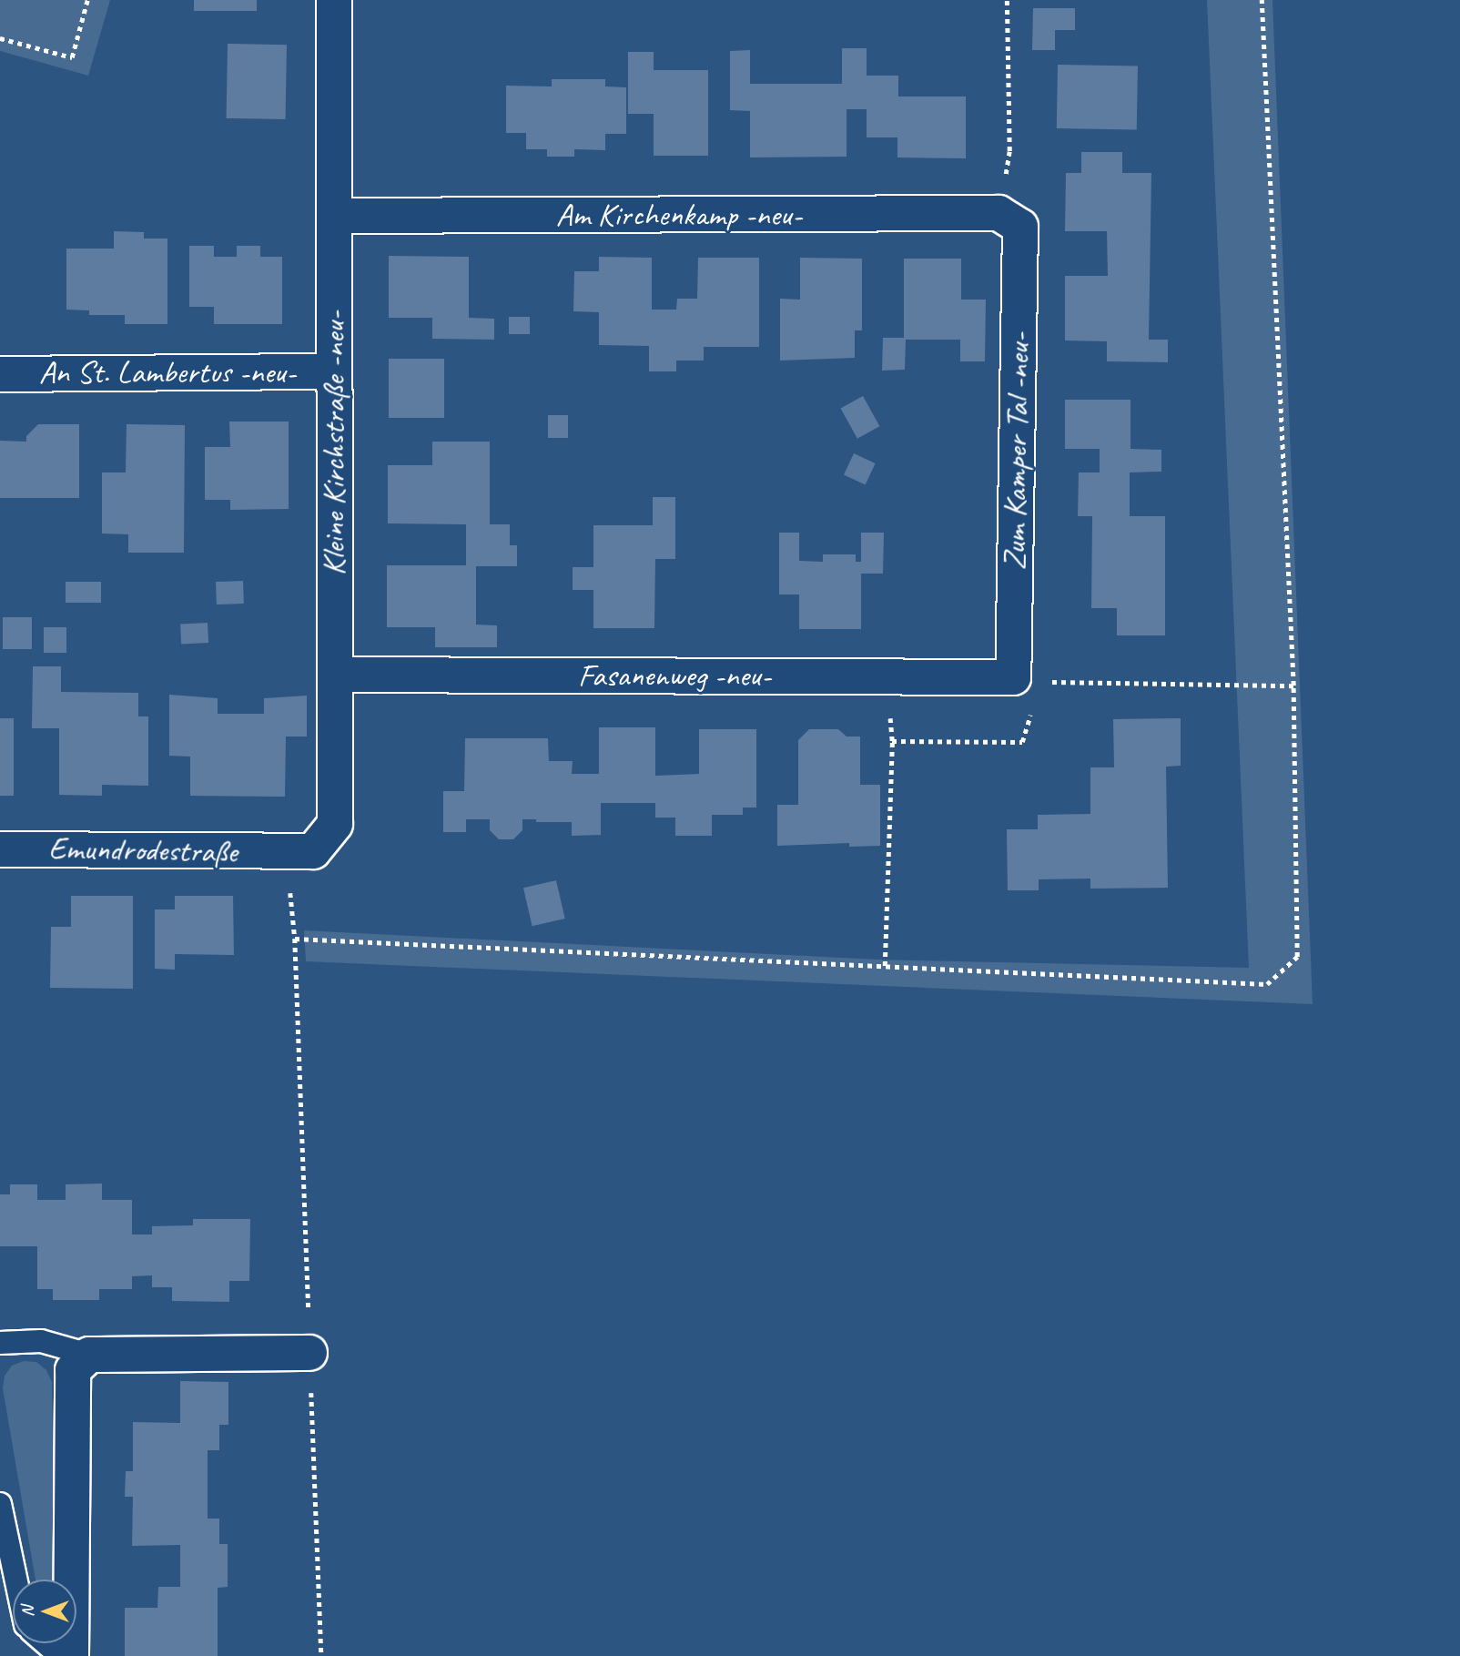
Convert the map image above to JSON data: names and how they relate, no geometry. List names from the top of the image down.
{
  "streets": {
    "street": [
      "Am Kirchenkamp -neu-",
      "An St. Lambertus -neu-",
      "Kleine Kirchstraße -neu-",
      "Zum Kamper Tal -neu-",
      "Fasanenweg -neu-",
      "Emundrodestraße"
    ]
  },
  "crossings": [
    ["Am Kirchenkamp -neu-", "Kleine Kirchstraße -neu-"],
    ["Am Kirchenkamp -neu-", "Zum Kamper Tal -neu-"],
    ["An St. Lambertus -neu-", "Kleine Kirchstraße -neu-"],
    ["Kleine Kirchstraße -neu-", "Fasanenweg -neu-"],
    ["Kleine Kirchstraße -neu-", "Emundrodestraße"],
    ["Zum Kamper Tal -neu-", "Fasanenweg -neu-"]
  ],
  "north": "left"
}
